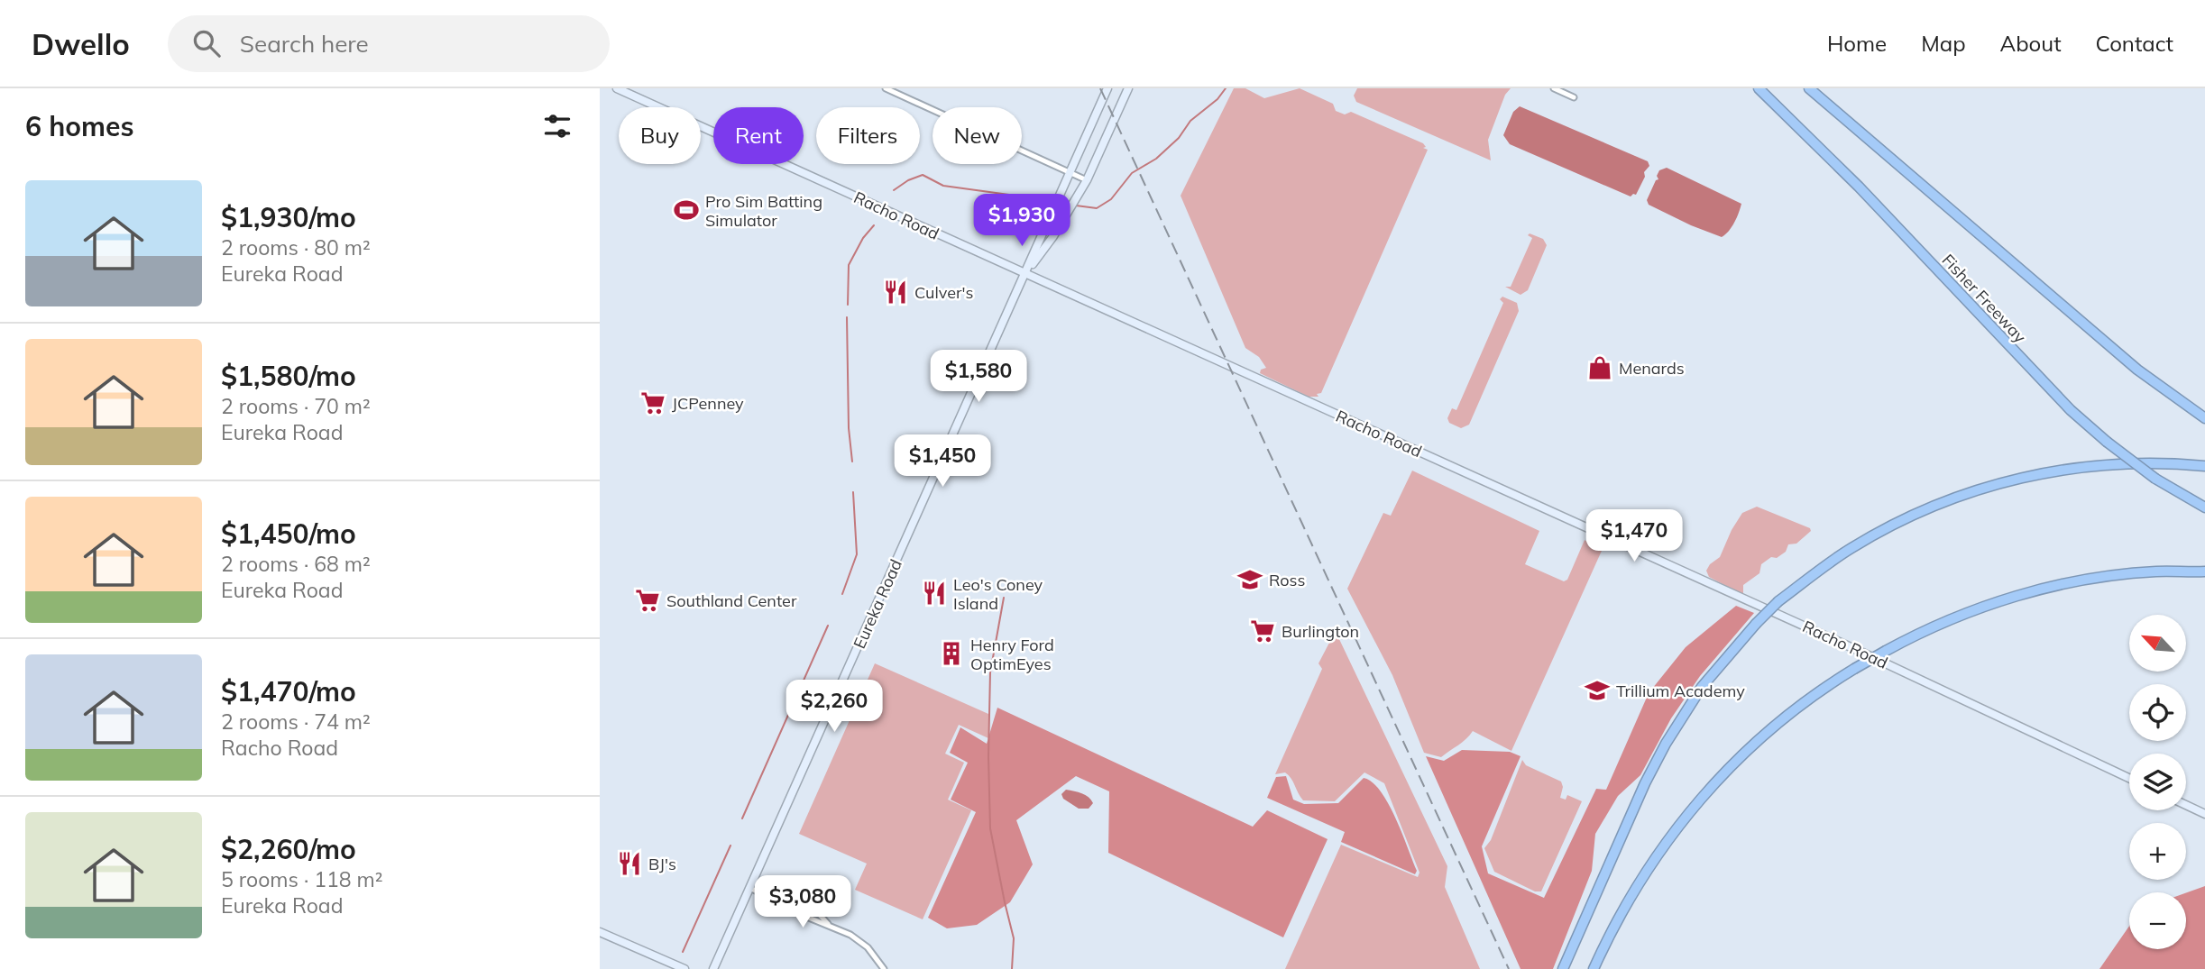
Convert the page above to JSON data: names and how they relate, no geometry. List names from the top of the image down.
{
  "streets": {
    "highway": ["Fisher Freeway"],
    "street": ["Racho Road", "Eureka Road"]
  },
  "crossings": [
    ["Racho Road", "Eureka Road"]
  ],
  "places": {
    "sports": ["Pro Sim Batting Simulator"],
    "restaurant": ["Culver's", "Leo's Coney Island", "BJ's"],
    "shop": ["Menards"],
    "supermarket": ["JCPenney", "Southland Center", "Burlington"],
    "school or university": ["Ross", "Trillium Academy"],
    "building": ["Henry Ford OptimEyes"]
  },
  "north": "top left",
  "page": {
    "header": "Dwello",
    "search": "Search here",
    "nav": [
      "Home",
      "Map",
      "About",
      "Contact"
    ],
    "heading": "6 homes",
    "chip": [
      "Buy",
      "Rent",
      "Filters",
      "New"
    ],
    "list": [
      {
        "name": "$1,930/mo",
        "note": "2 rooms · 80 m² · Eureka Road"
      },
      {
        "name": "$1,580/mo",
        "note": "2 rooms · 70 m² · Eureka Road"
      },
      {
        "name": "$1,450/mo",
        "note": "2 rooms · 68 m² · Eureka Road"
      },
      {
        "name": "$1,470/mo",
        "note": "2 rooms · 74 m² · Racho Road"
      },
      {
        "name": "$2,260/mo",
        "note": "5 rooms · 118 m² · Eureka Road"
      }
    ],
    "price": [
      "$1,930",
      "$1,580",
      "$1,450",
      "$1,470",
      "$2,260",
      "$3,080"
    ],
    "map_buttons": ["+", "−"]
  }
}
